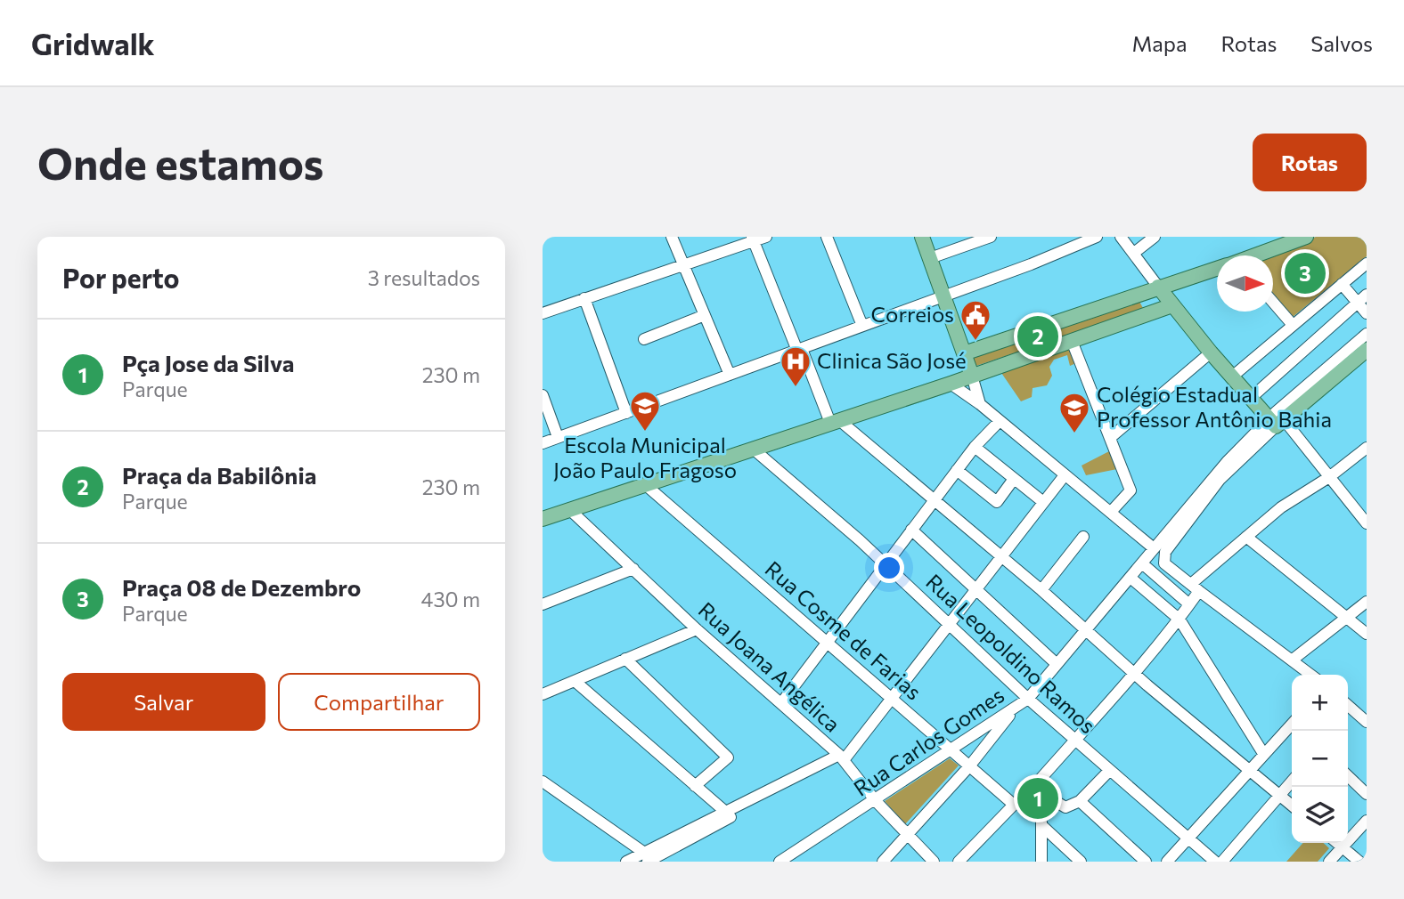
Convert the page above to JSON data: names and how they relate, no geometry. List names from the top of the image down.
{
  "streets": {
    "street": [
      "Rua Cosme de Farias",
      "Rua Leopoldino Ramos",
      "Rua Joana Angélica",
      "Rua Carlos Gomes"
    ]
  },
  "crossings": [
    ["Rua Cosme de Farias", "Rua Carlos Gomes"],
    ["Rua Leopoldino Ramos", "Rua Carlos Gomes"],
    ["Rua Joana Angélica", "Rua Carlos Gomes"]
  ],
  "places": {
    "public building": ["Correios"],
    "hospital": ["Clinica São José"],
    "school or university": ["Escola Municipal João Paulo Fragoso", "Colégio Estadual Professor Antônio Bahia"]
  },
  "north": "right",
  "page": {
    "header": "Gridwalk",
    "nav": ["Mapa", "Rotas", "Salvos"],
    "buttons": [
      "Rotas",
      ["Salvar", "Compartilhar"]
    ],
    "title": "Onde estamos",
    "heading": ["Por perto", "3 resultados"],
    "pins": ["3", "2", "1"],
    "list": [
      {
        "mark": "1",
        "name": "Pça Jose da Silva",
        "note": "Parque",
        "value": "230 m"
      },
      {
        "mark": "2",
        "name": "Praça da Babilônia",
        "note": "Parque",
        "value": "230 m"
      },
      {
        "mark": "3",
        "name": "Praça 08 de Dezembro",
        "note": "Parque",
        "value": "430 m"
      }
    ],
    "map_buttons": ["+", "−"]
  }
}
